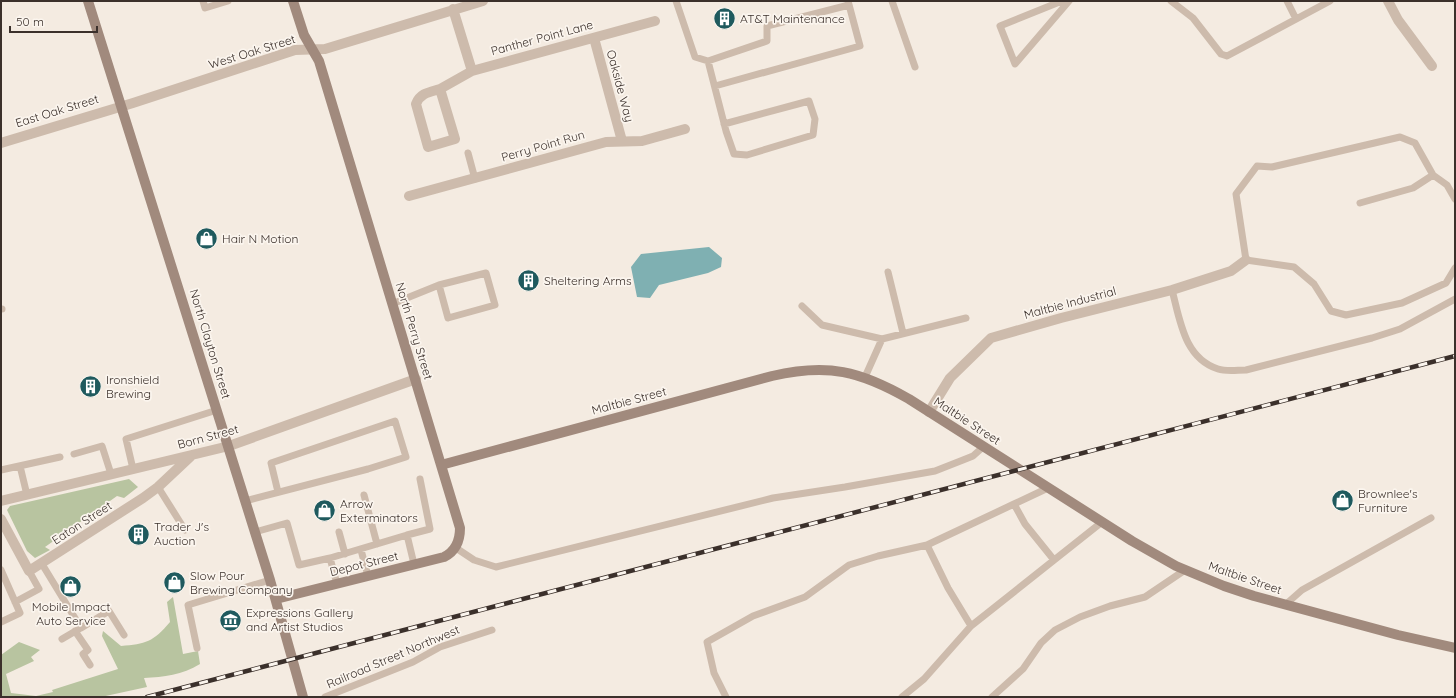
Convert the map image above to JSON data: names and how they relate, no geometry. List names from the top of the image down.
{
  "streets": {
    "street": [
      "Panther Point Lane",
      "West Oak Street",
      "Oakside Way",
      "East Oak Street",
      "Perry Point Run",
      "Maltbie Industrial",
      "North Perry Street",
      "North Clayton Street",
      "Maltbie Street",
      "Born Street",
      "Eaton Street",
      "Depot Street"
    ],
    "lane": ["Railroad Street Northwest"]
  },
  "crossings": [
    ["Panther Point Lane", "Oakside Way"],
    ["West Oak Street", "East Oak Street"],
    ["West Oak Street", "North Perry Street"],
    ["West Oak Street", "North Clayton Street"],
    ["Oakside Way", "Perry Point Run"],
    ["East Oak Street", "North Clayton Street"],
    ["Maltbie Industrial", "Maltbie Street"],
    ["North Perry Street", "Maltbie Street"],
    ["North Perry Street", "Born Street"],
    ["North Perry Street", "Depot Street"],
    ["North Clayton Street", "Born Street"],
    ["North Clayton Street", "Depot Street"],
    ["Born Street", "Eaton Street"]
  ],
  "places": {
    "building": [
      "AT&T Maintenance",
      "Sheltering Arms",
      "Ironshield Brewing",
      "Trader J's Auction"
    ],
    "shop": [
      "Hair N Motion",
      "Brownlee's Furniture",
      "Arrow Exterminators",
      "Slow Pour Brewing Company",
      "Mobile Impact Auto Service"
    ],
    "museum": ["Expressions Gallery and Artist Studios"]
  },
  "scale_bar": "50 m"
}
